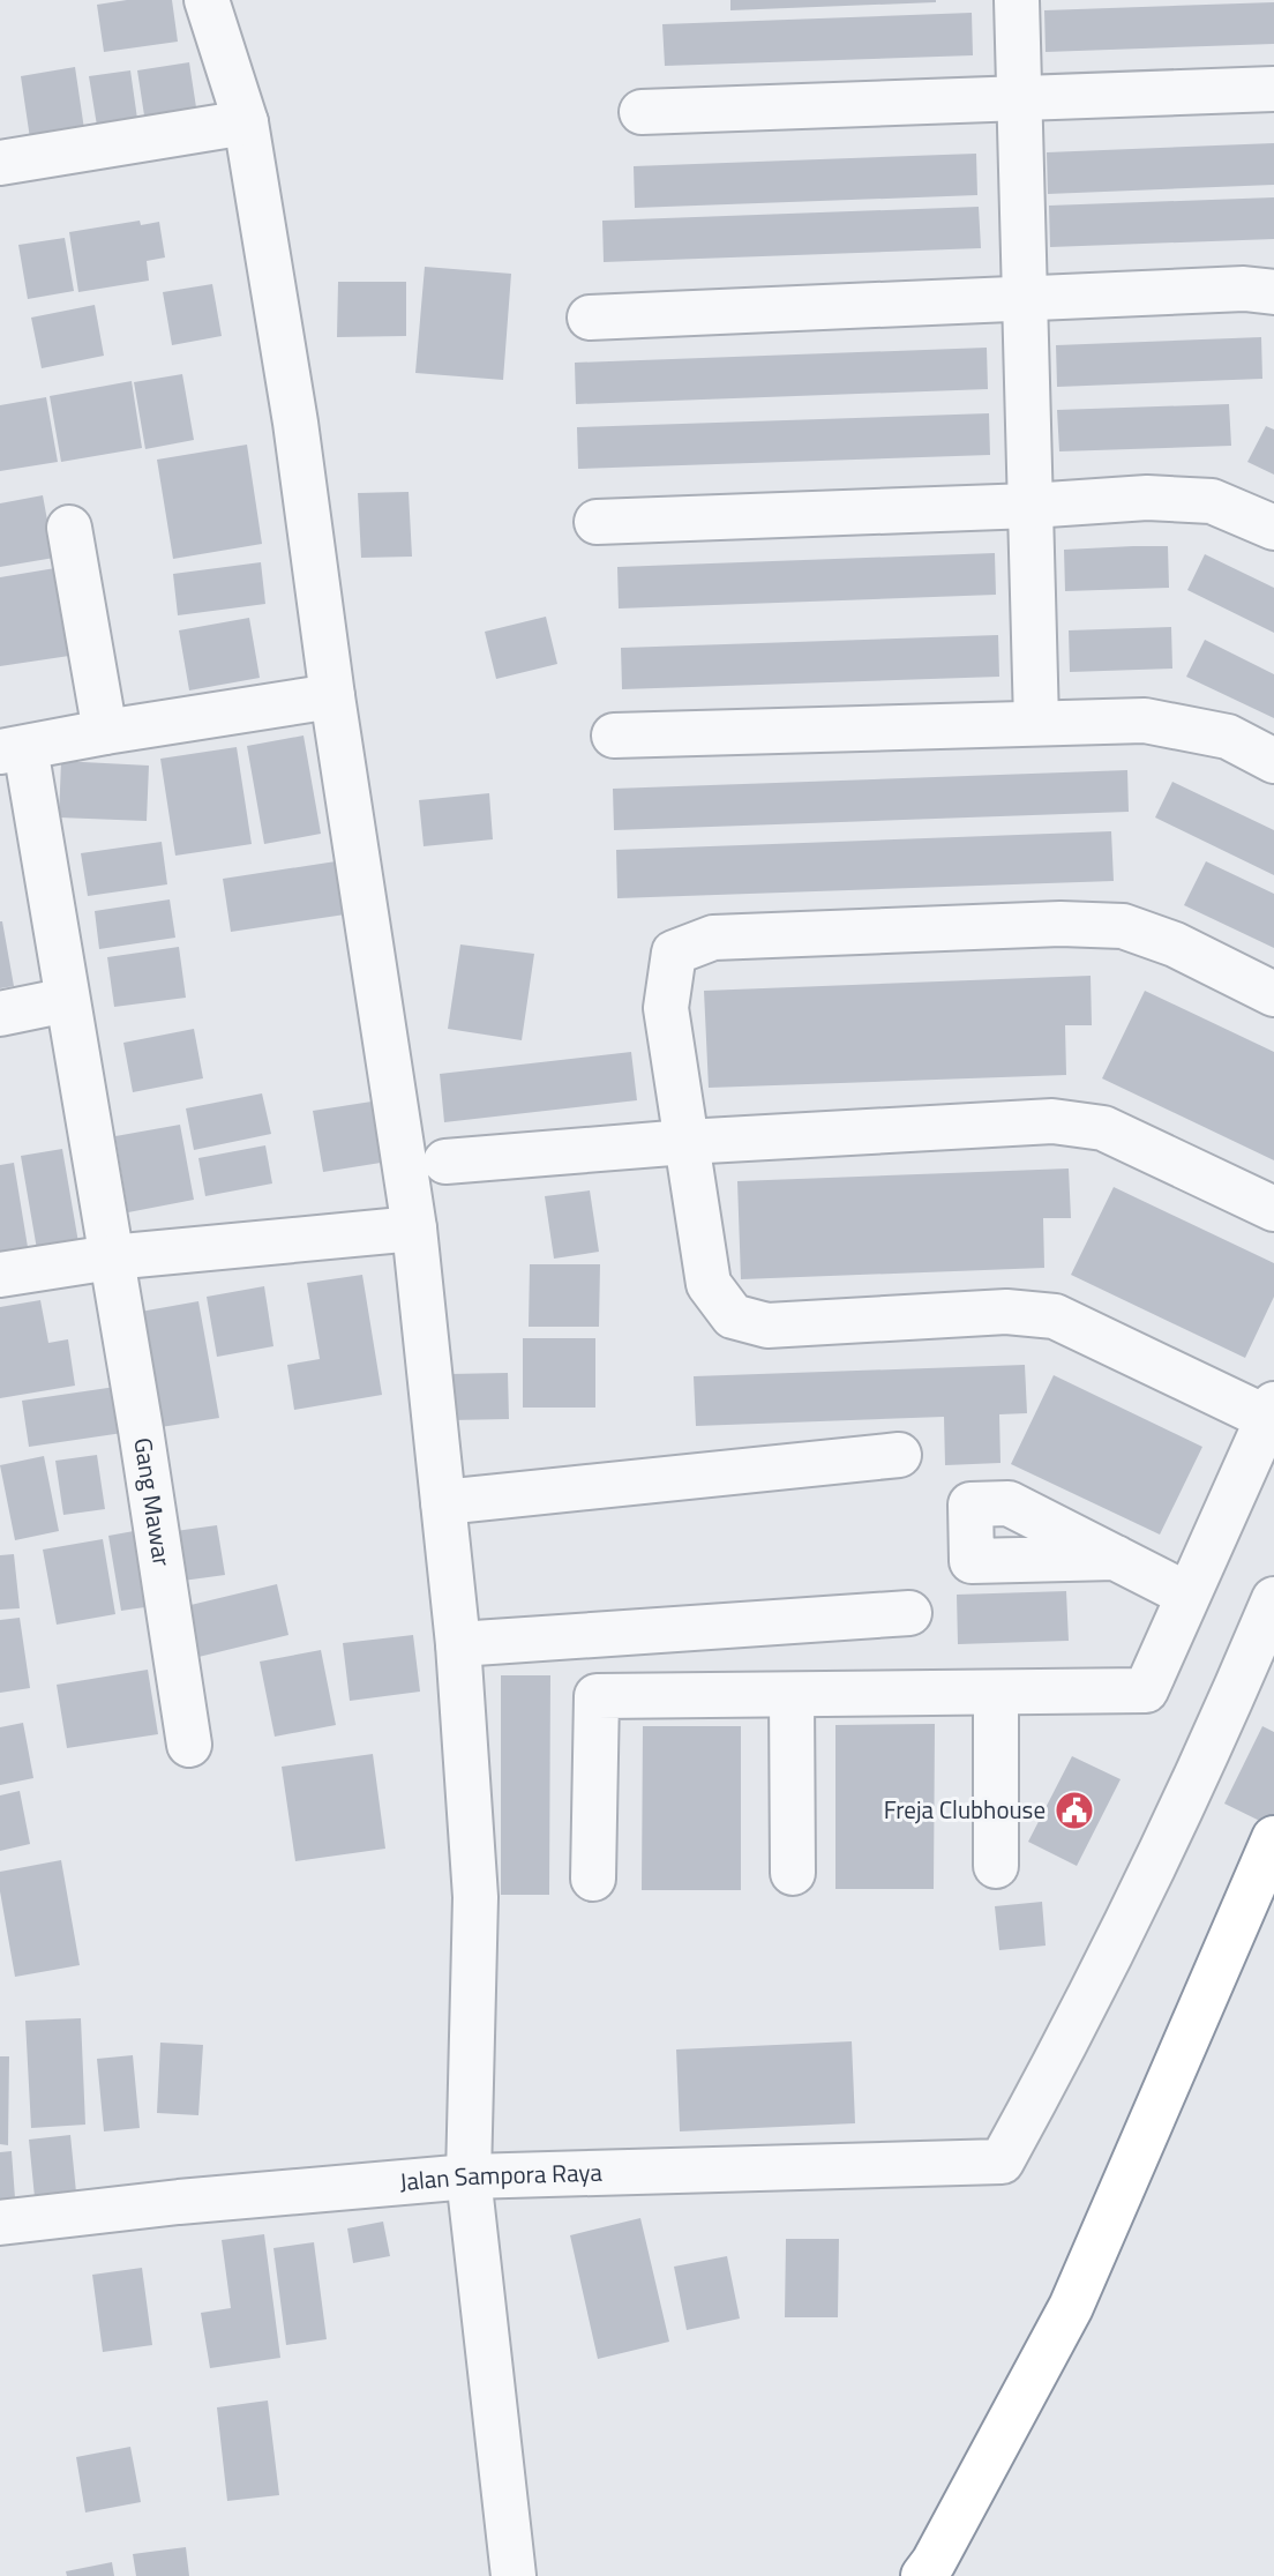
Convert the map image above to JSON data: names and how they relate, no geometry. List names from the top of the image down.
{
  "streets": {
    "street": ["Gang Mawar", "Jalan Sampora Raya"]
  },
  "places": {
    "public building": ["Freja Clubhouse"]
  }
}
